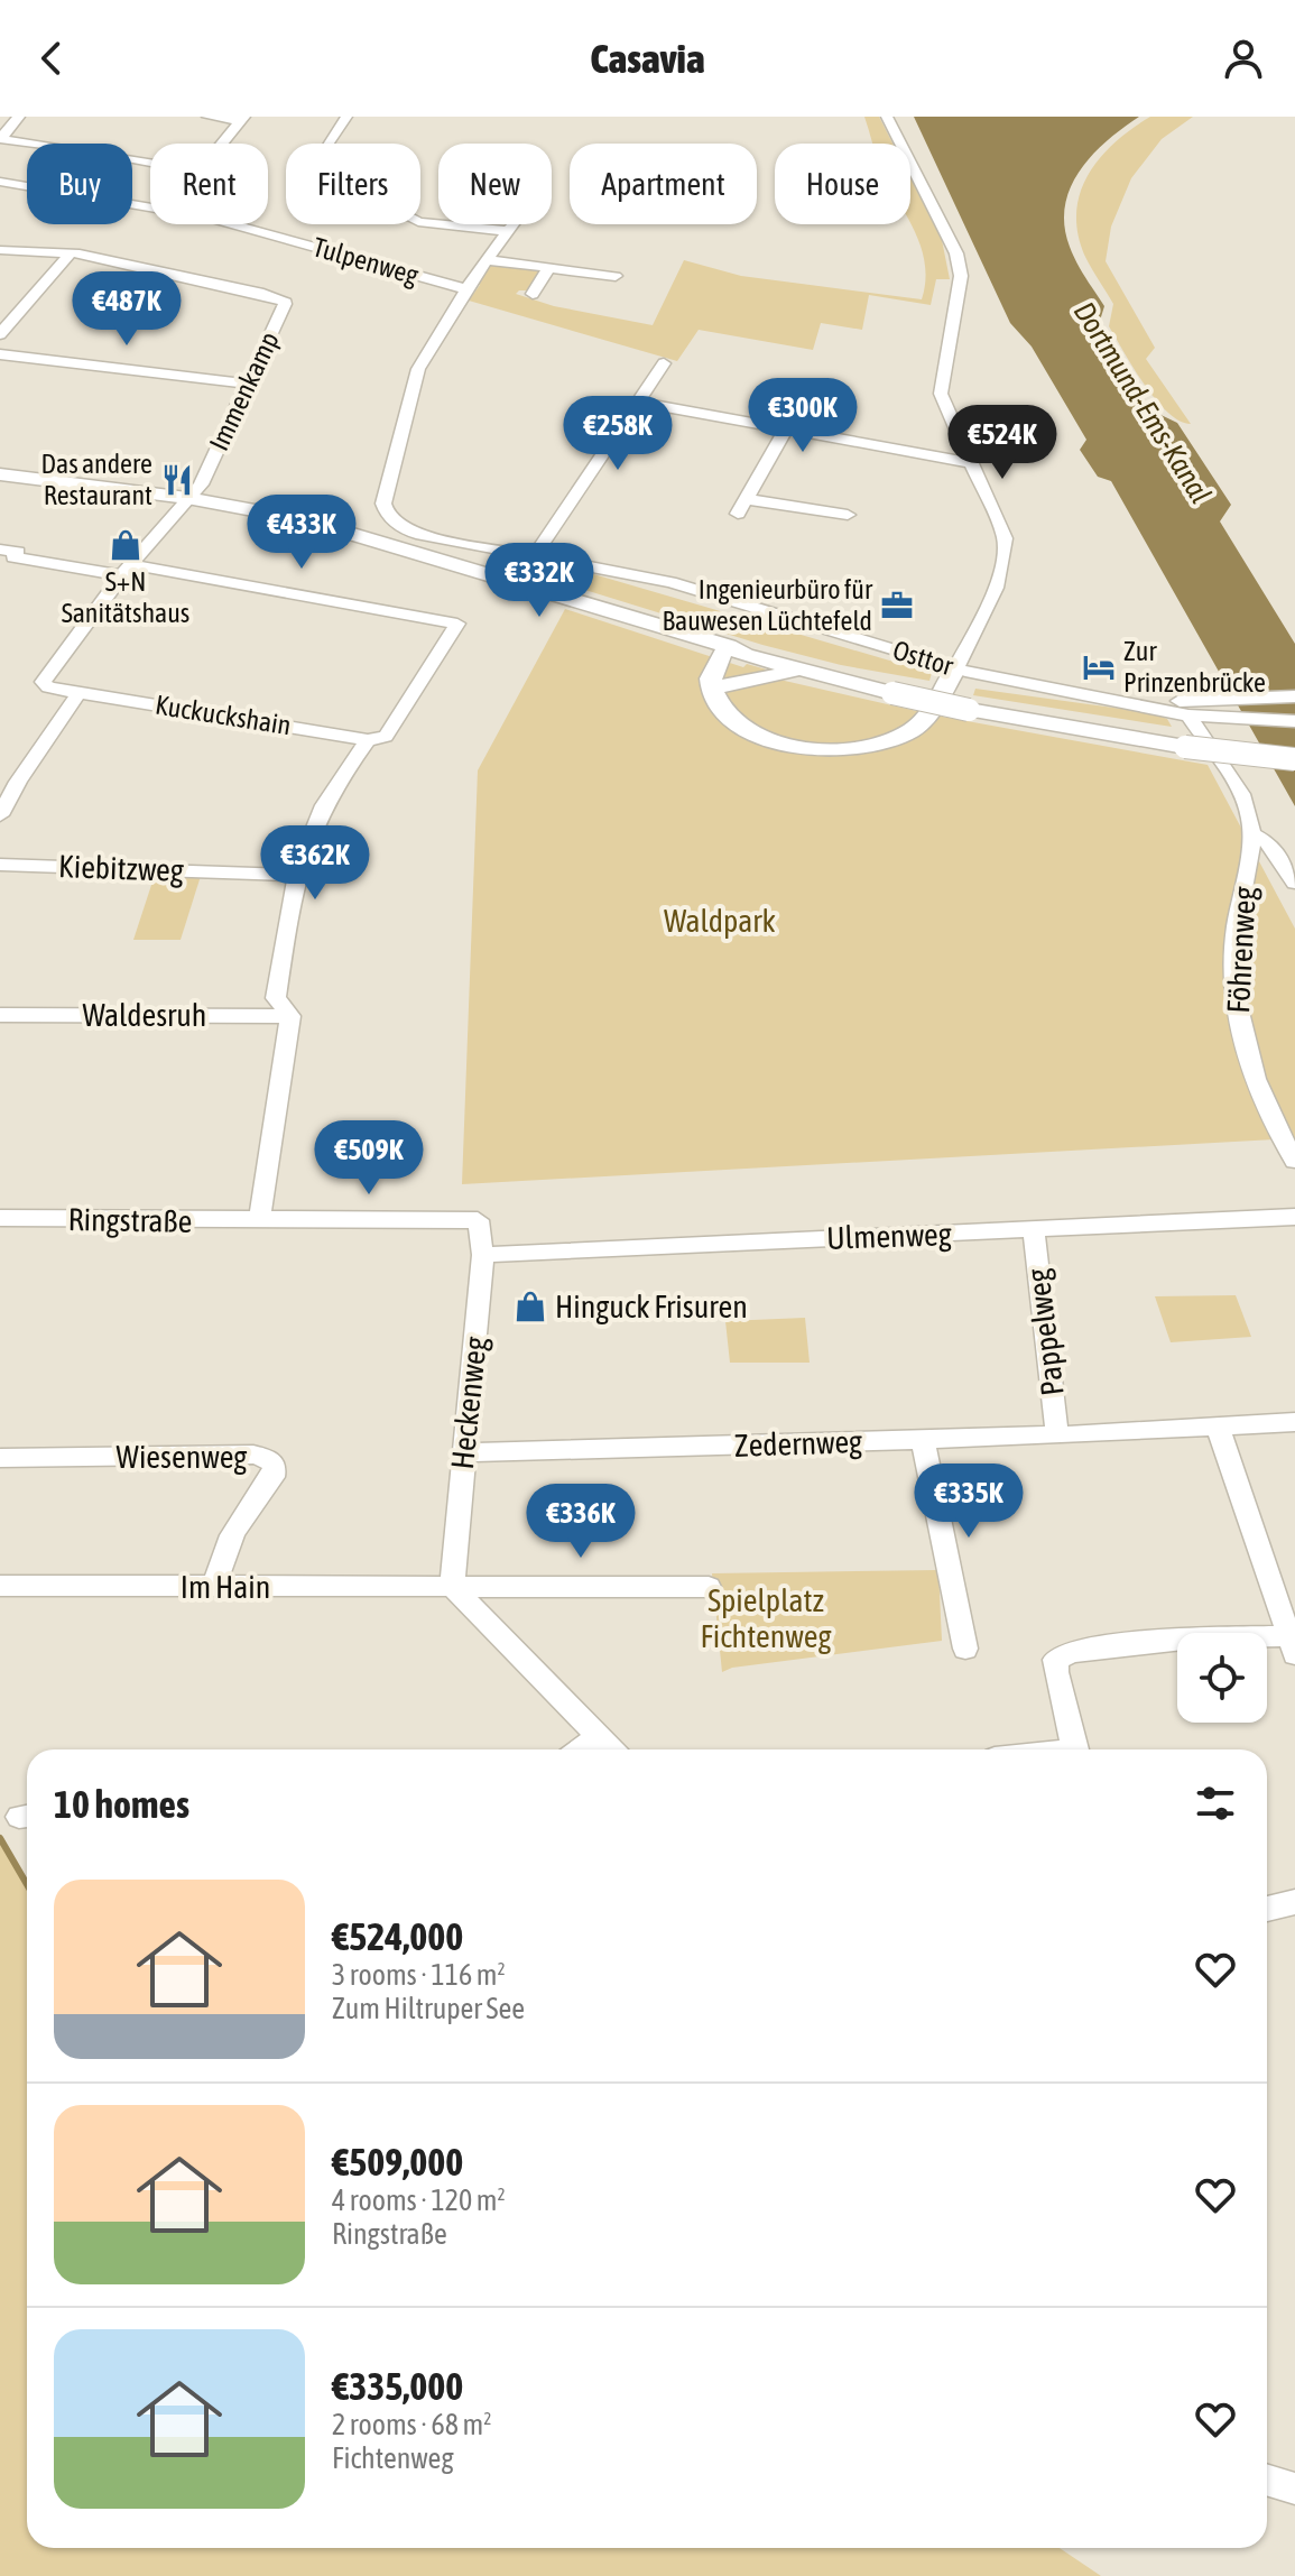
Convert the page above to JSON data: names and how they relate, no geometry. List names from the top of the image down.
{
  "streets": {
    "main road": ["Osttor"],
    "street": [
      "Tulpenweg",
      "Immenkamp",
      "Kuckuckshain",
      "Kiebitzweg",
      "Föhrenweg",
      "Waldesruh",
      "Ringstraße",
      "Ulmenweg",
      "Pappelweg",
      "Heckenweg",
      "Zedernweg",
      "Wiesenweg",
      "Im Hain"
    ]
  },
  "crossings": [
    ["Tulpenweg", "Osttor"],
    ["Immenkamp", "Osttor"],
    ["Ringstraße", "Heckenweg"],
    ["Ulmenweg", "Pappelweg"],
    ["Ulmenweg", "Heckenweg"],
    ["Pappelweg", "Zedernweg"],
    ["Heckenweg", "Zedernweg"],
    ["Heckenweg", "Im Hain"],
    ["Wiesenweg", "Im Hain"]
  ],
  "water": ["Dortmund-Ems-Kanal"],
  "parks": ["Waldpark", "Spielplatz Fichtenweg"],
  "places": {
    "restaurant": ["Das andere Restaurant"],
    "shop": ["S+N Sanitätshaus", "Hinguck Frisuren"],
    "office": ["Ingenieurbüro für Bauwesen Lüchtefeld"],
    "hotel": ["Zur Prinzenbrücke"]
  },
  "page": {
    "header": "Casavia",
    "chip": [
      "Buy",
      "Rent",
      "Filters",
      "New",
      "Apartment",
      "House"
    ],
    "price": [
      "€487K",
      "€300K",
      "€258K",
      "€524K",
      "€433K",
      "€332K",
      "€362K",
      "€509K",
      "€335K",
      "€336K"
    ],
    "heading": "10 homes",
    "list": [
      {
        "name": "€524,000",
        "note": "3 rooms · 116 m² · Zum Hiltruper See"
      },
      {
        "name": "€509,000",
        "note": "4 rooms · 120 m² · Ringstraße"
      },
      {
        "name": "€335,000",
        "note": "2 rooms · 68 m² · Fichtenweg"
      }
    ]
  }
}
